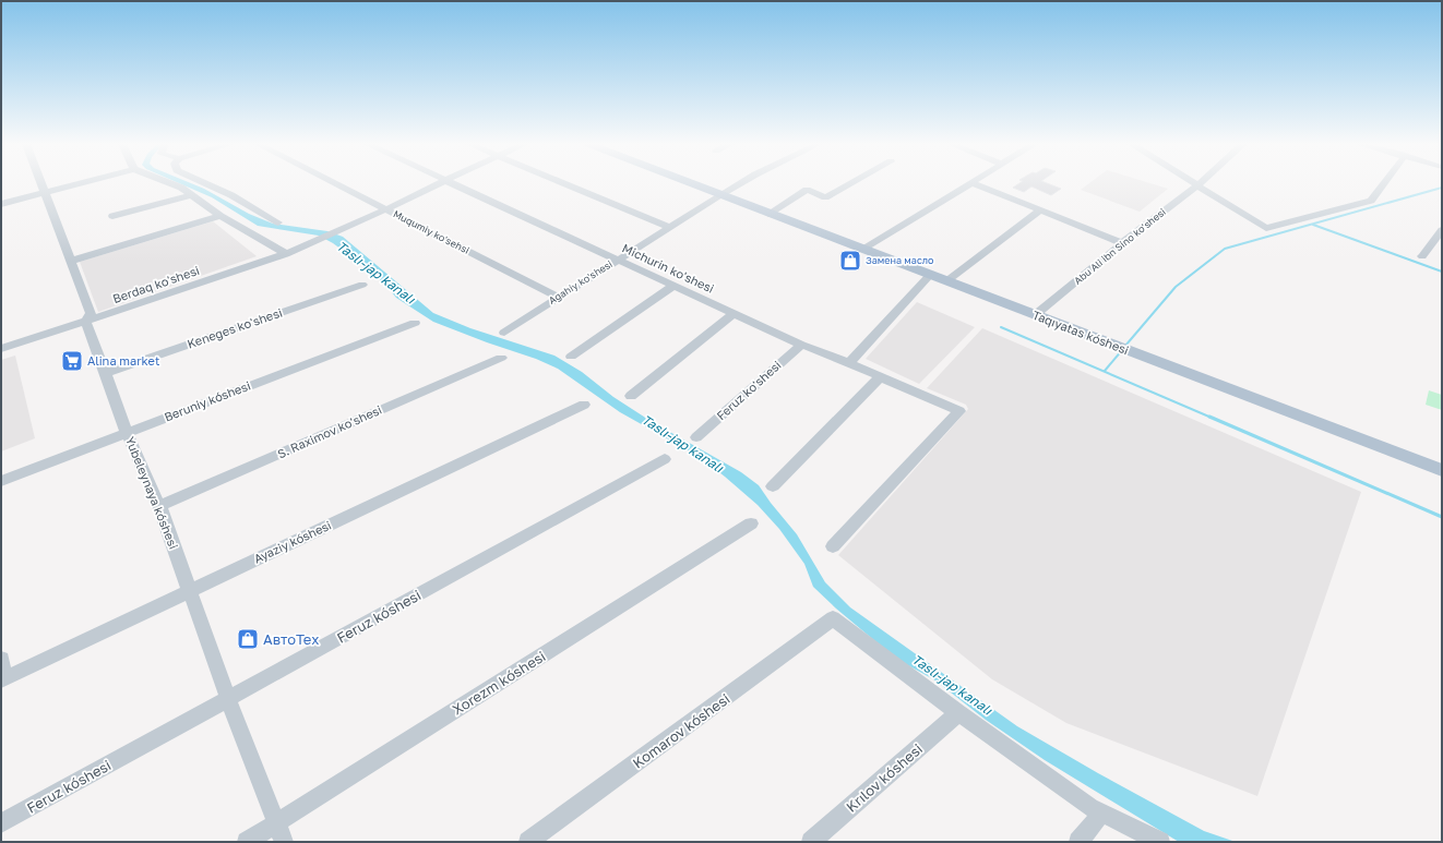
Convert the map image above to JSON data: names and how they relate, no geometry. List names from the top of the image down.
{
  "streets": {
    "main road": ["Taqıyatas kóshesi"],
    "street": [
      "Muqumiy ko'sehsi",
      "Abu Ali ibn Sino ko'shesi",
      "Michurin ko'shesi",
      "Agahiy ko'shesi",
      "Berdaq ko'shesi",
      "Keneges ko'shesi",
      "Feruz ko'shesi",
      "Beruniy kóshesi",
      "S. Raximov ko'shesi",
      "Yubeleynaya kóshesi",
      "Ayaziy kóshesi",
      "Feruz kóshesi",
      "Xorezm kóshesi",
      "Komarov kóshesi",
      "Krılov kóshesi"
    ]
  },
  "crossings": [
    ["Muqumiy ko'sehsi", "Agahiy ko'shesi"],
    ["Muqumiy ko'sehsi", "Berdaq ko'shesi"],
    ["Abu Ali ibn Sino ko'shesi", "Taqıyatas kóshesi"],
    ["Michurin ko'shesi", "Agahiy ko'shesi"],
    ["Michurin ko'shesi", "Feruz ko'shesi"],
    ["Agahiy ko'shesi", "Taqıyatas kóshesi"],
    ["Berdaq ko'shesi", "Yubeleynaya kóshesi"],
    ["Keneges ko'shesi", "Yubeleynaya kóshesi"],
    ["Beruniy kóshesi", "Yubeleynaya kóshesi"],
    ["S. Raximov ko'shesi", "Yubeleynaya kóshesi"],
    ["Yubeleynaya kóshesi", "Ayaziy kóshesi"],
    ["Yubeleynaya kóshesi", "Feruz kóshesi"],
    ["Yubeleynaya kóshesi", "Xorezm kóshesi"],
    ["Komarov kóshesi", "Krılov kóshesi"]
  ],
  "water": ["Taslı-jap kanalı"],
  "places": {
    "shop": ["Замена масло", "АвтоТех"],
    "supermarket": ["Alina market"]
  }
}
